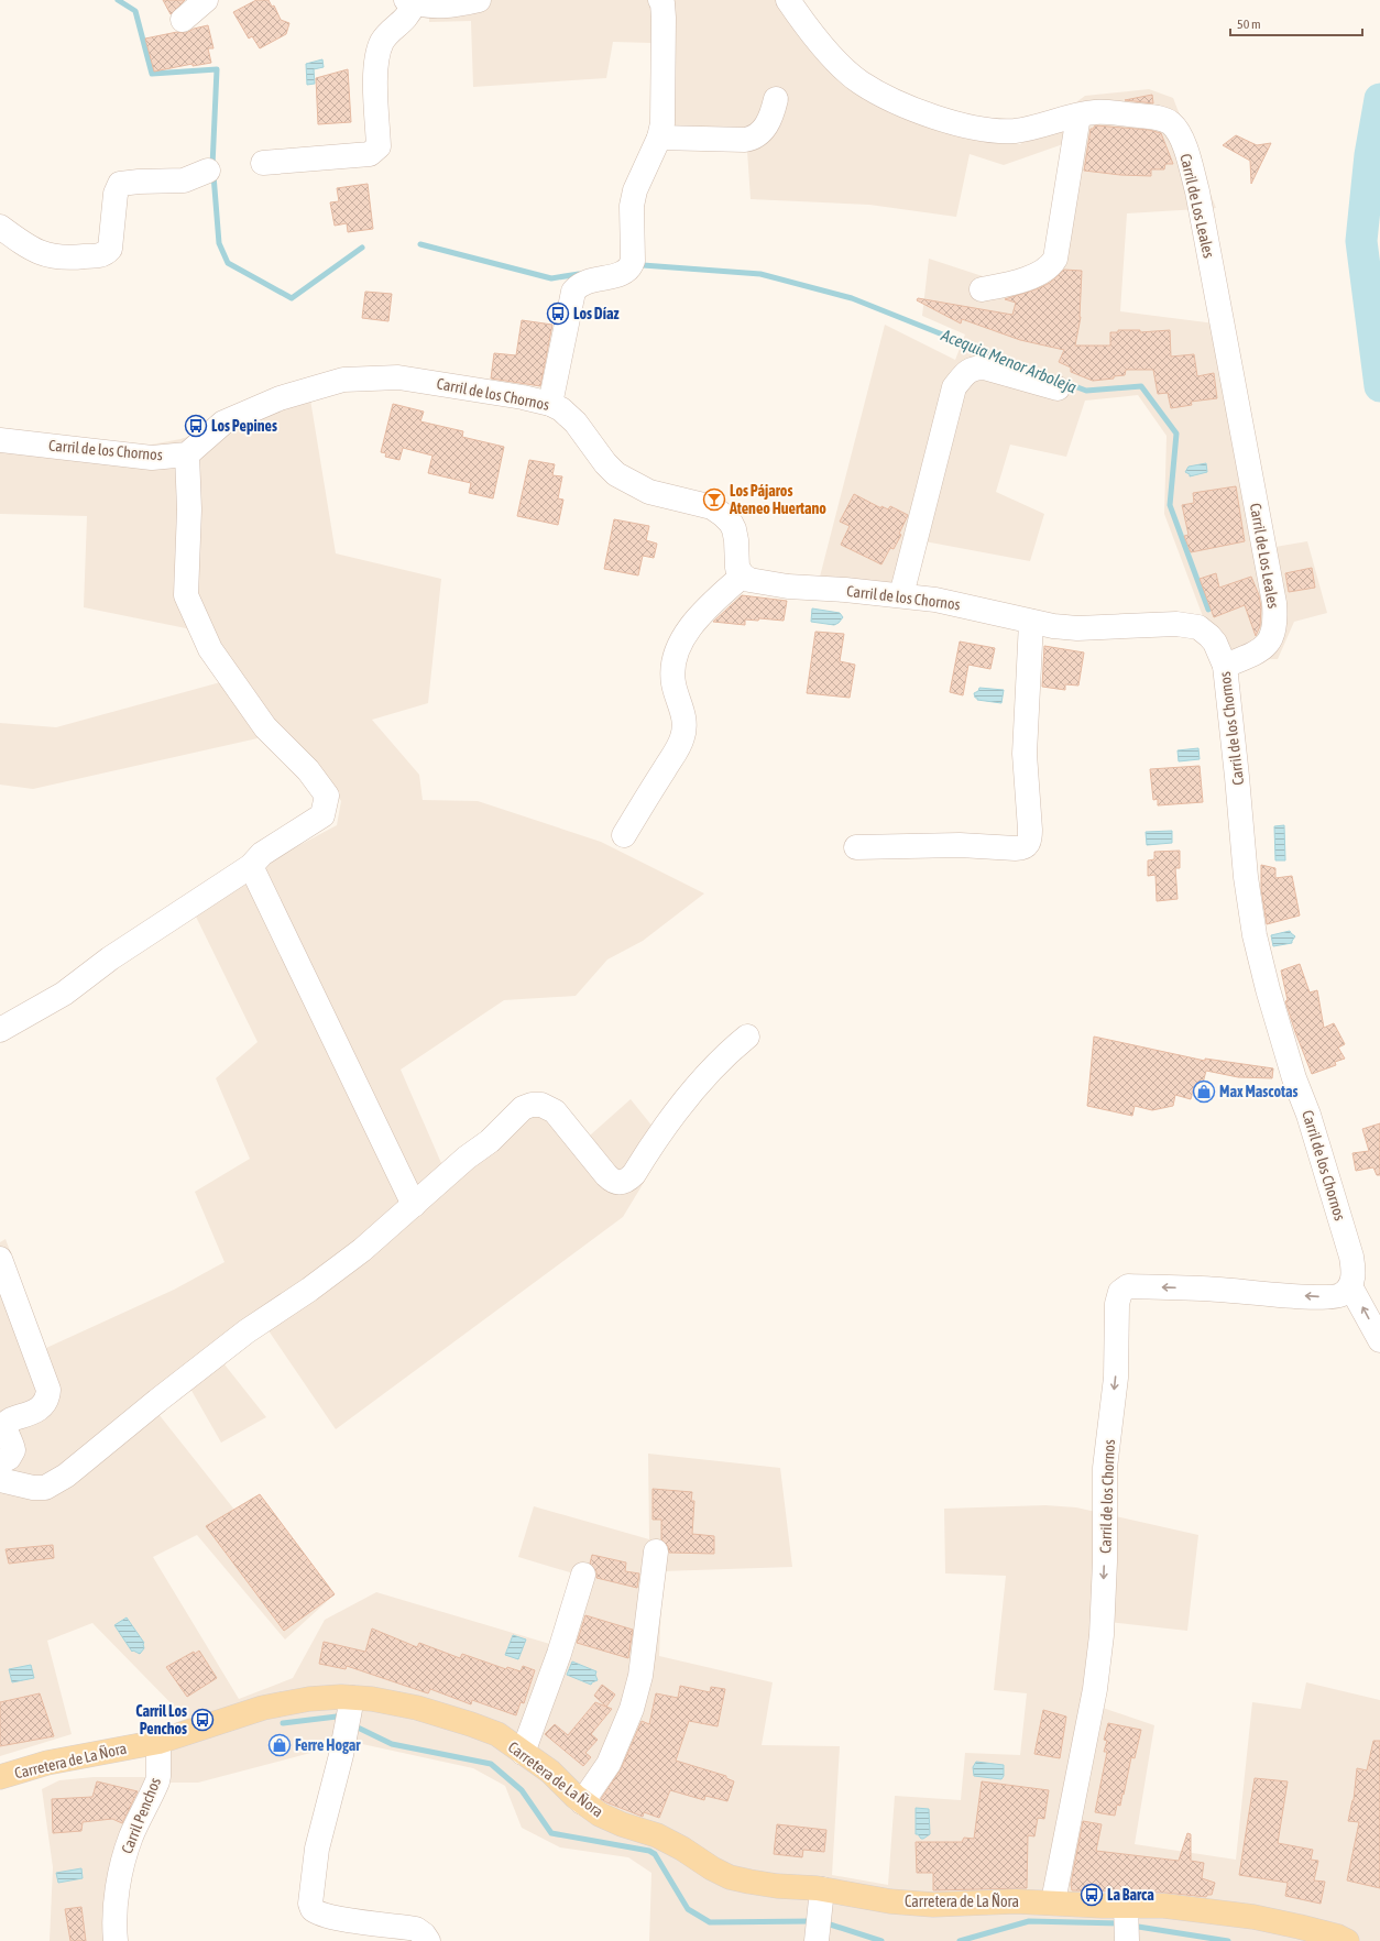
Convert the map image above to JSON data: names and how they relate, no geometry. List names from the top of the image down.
{
  "streets": {
    "main road": ["Carretera de La Ñora"],
    "street": ["Carril de Los Leales", "Carril de los Chornos", "Carril Penchos"]
  },
  "crossings": [
    ["Carril de Los Leales", "Carril de los Chornos"],
    ["Carril de los Chornos", "Carretera de La Ñora"],
    ["Carretera de La Ñora", "Carril Penchos"]
  ],
  "water": ["Acequia Menor Arboleja"],
  "places": {
    "bus stop": [
      "Los Díaz",
      "Los Pepines",
      "Carril Los Penchos",
      "La Barca"
    ],
    "bar": ["Los Pájaros Ateneo Huertano"],
    "shop": ["Max Mascotas", "Ferre Hogar"]
  },
  "scale_bar": "50 m"
}
